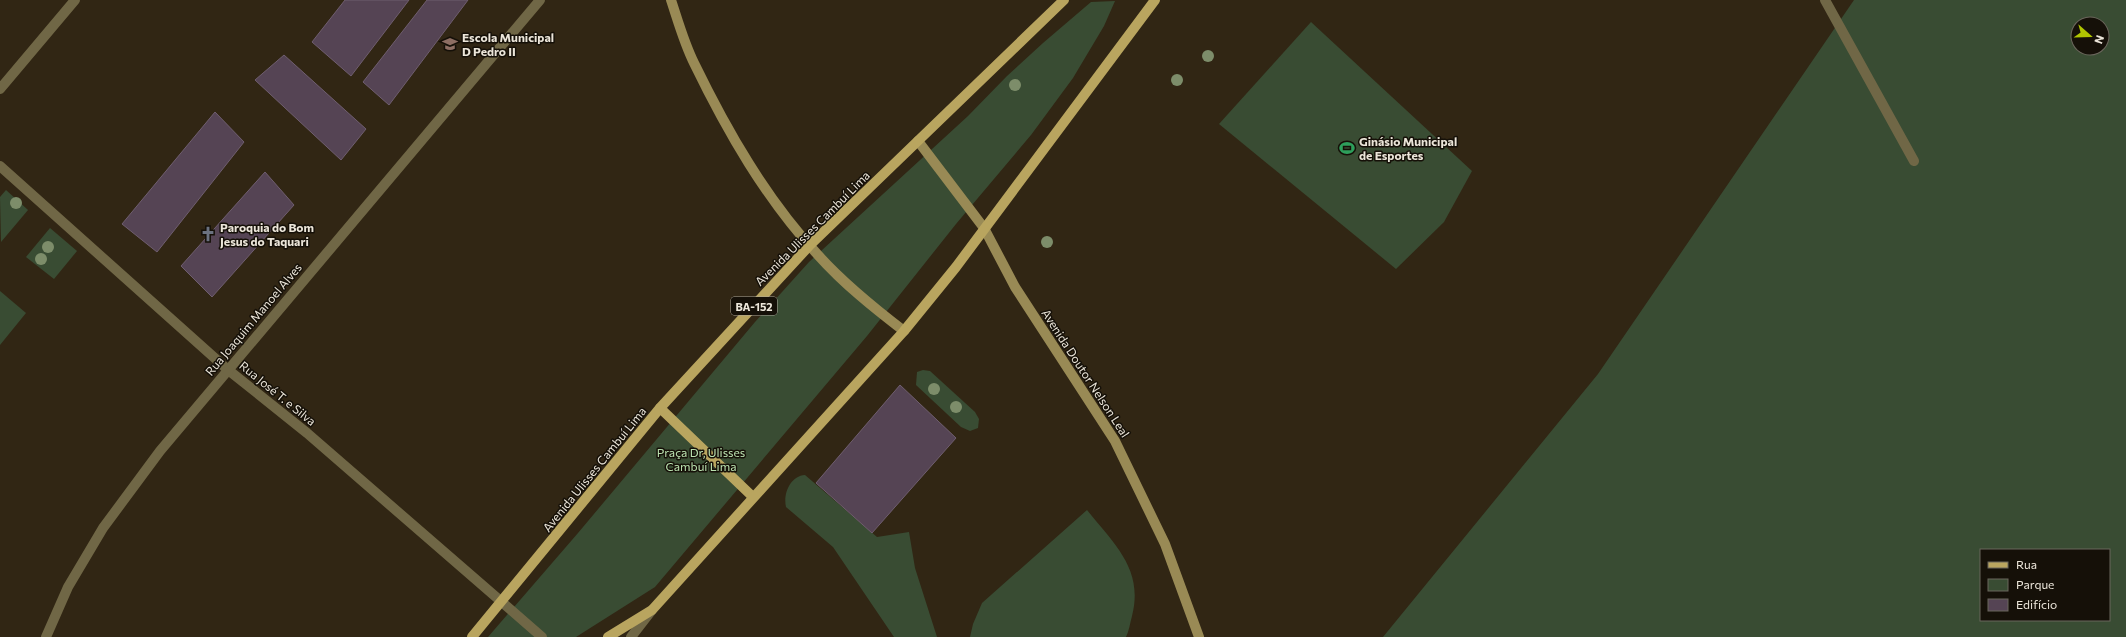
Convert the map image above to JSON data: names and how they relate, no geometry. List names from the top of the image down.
{
  "streets": {
    "main road": ["Avenida Ulisses Cambuí Lima", "BA-152"],
    "street": ["Rua Joaquim Manoel Alves", "Avenida Doutor Nelson Leal", "Rua José T. e Silva"]
  },
  "crossings": [
    ["Avenida Ulisses Cambuí Lima", "Avenida Doutor Nelson Leal"],
    ["Avenida Ulisses Cambuí Lima", "Rua José T. e Silva"],
    ["Rua Joaquim Manoel Alves", "Rua José T. e Silva"]
  ],
  "parks": ["Praça Dr, Ulisses Cambuí Lima"],
  "places": {
    "school or university": ["Escola Municipal D Pedro II"],
    "sports": ["Ginásio Municipal de Esportes"],
    "church": ["Paroquia do Bom Jesus do Taquari"]
  },
  "legend": ["Rua", "Parque", "Edifício"],
  "north": "right"
}
